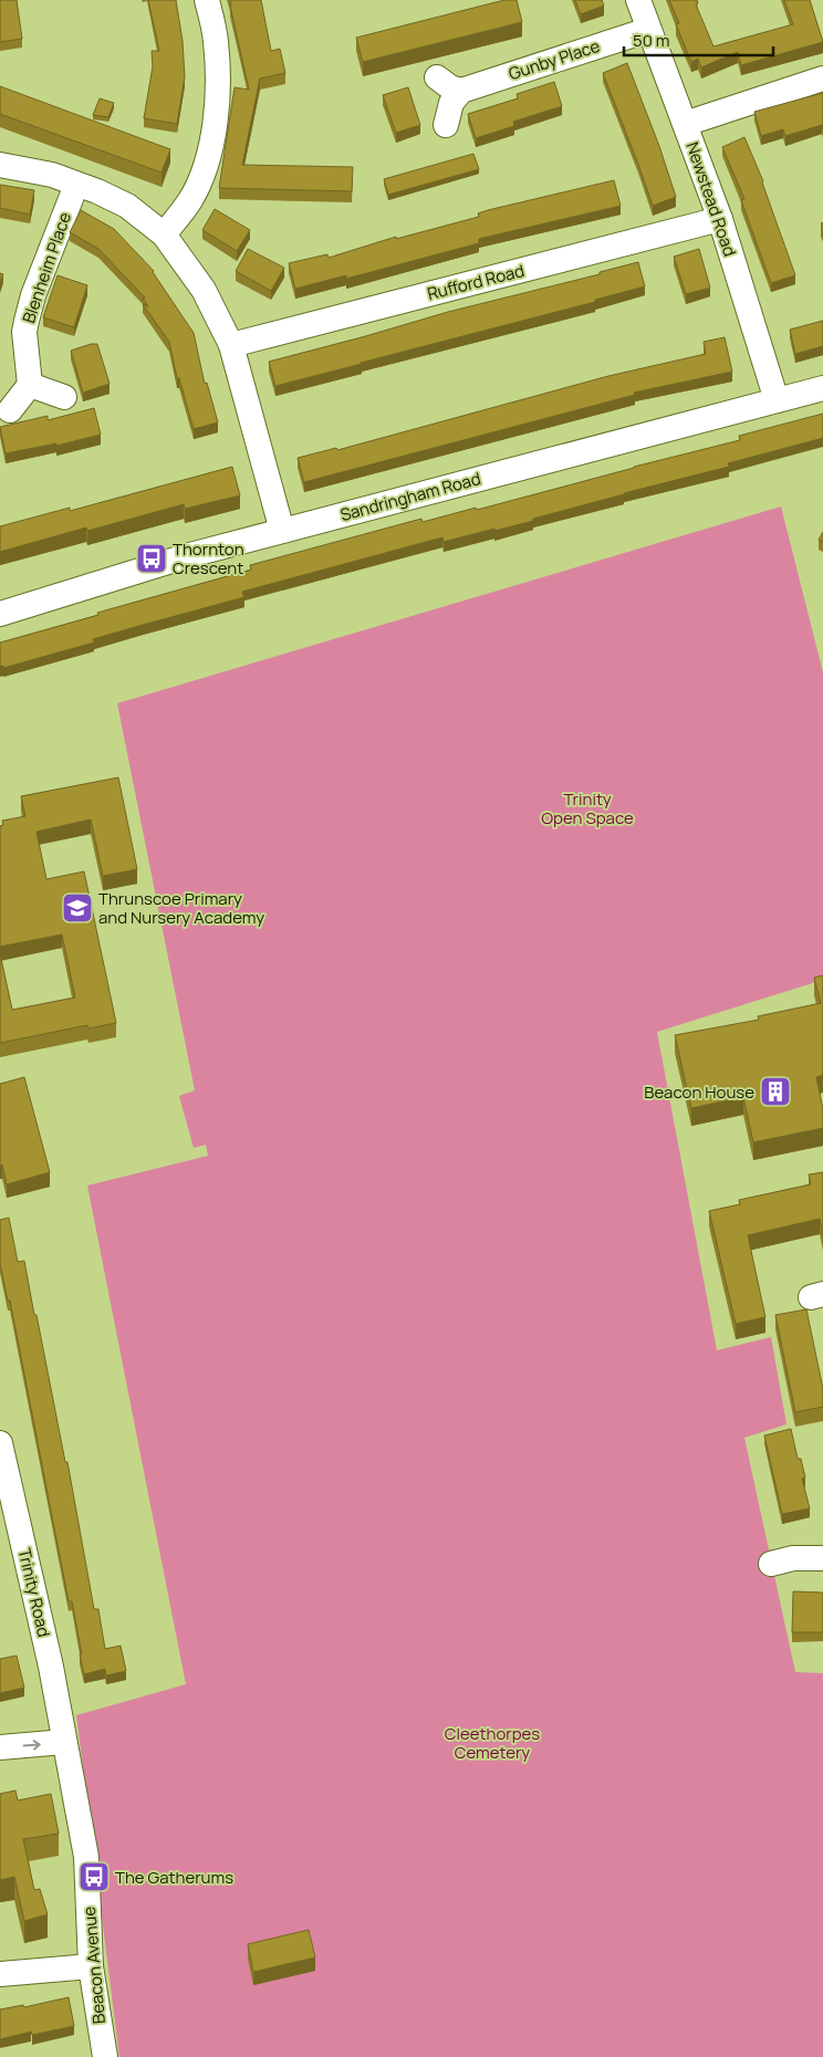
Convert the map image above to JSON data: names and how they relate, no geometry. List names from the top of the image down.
{
  "streets": {
    "street": [
      "Gunby Place",
      "Newstead Road",
      "Blenheim Place",
      "Rufford Road",
      "Sandringham Road",
      "Trinity Road",
      "Beacon Avenue"
    ]
  },
  "crossings": [
    ["Gunby Place", "Newstead Road"],
    ["Newstead Road", "Rufford Road"],
    ["Newstead Road", "Sandringham Road"],
    ["Trinity Road", "Beacon Avenue"]
  ],
  "parks": ["Trinity Open Space", "Cleethorpes Cemetery"],
  "places": {
    "bus stop": ["Thornton Crescent", "The Gatherums"],
    "school or university": ["Thrunscoe Primary and Nursery Academy"],
    "building": ["Beacon House"]
  },
  "scale_bar": "50 m"
}
